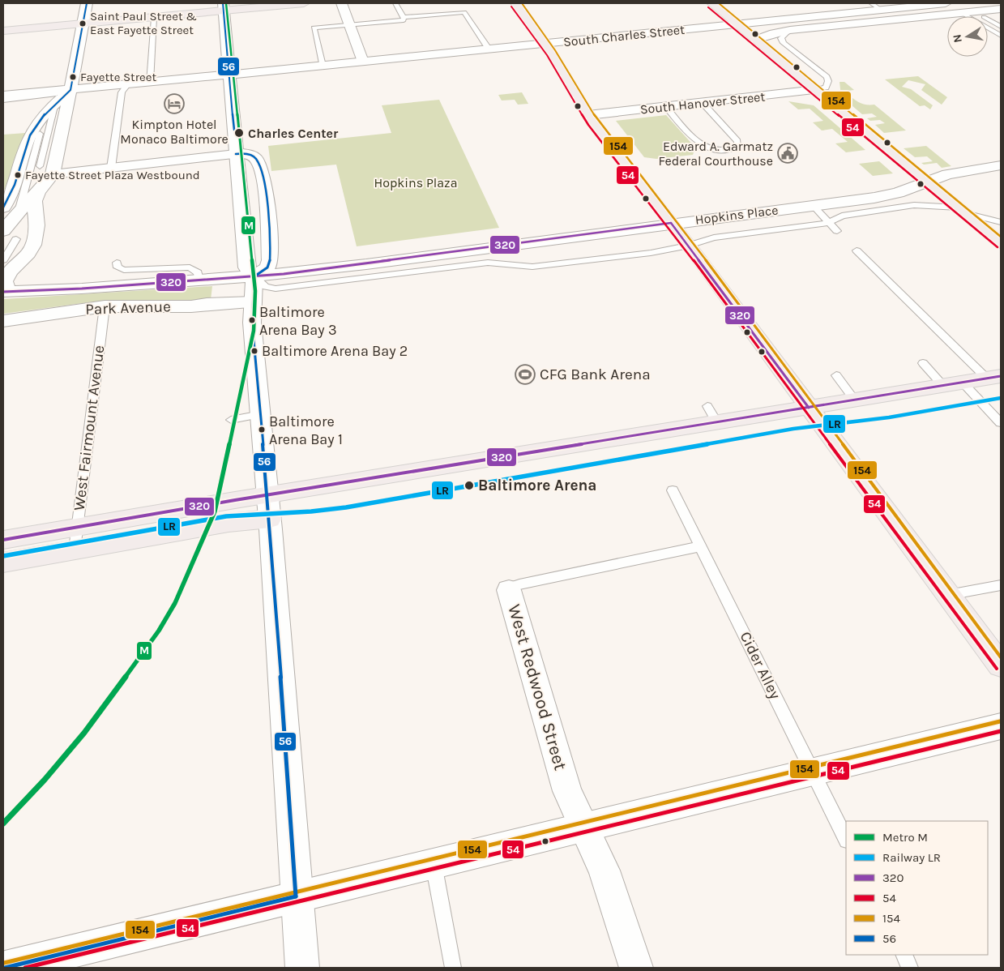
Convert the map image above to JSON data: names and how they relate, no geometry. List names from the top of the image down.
{
  "streets": {
    "main road": [
      "South Charles Street",
      "South Hanover Street",
      "Hopkins Place",
      "Park Avenue",
      "West Redwood Street"
    ],
    "lane": ["West Fairmount Avenue", "Cider Alley"]
  },
  "crossings": [
    ["Park Avenue", "West Fairmount Avenue"],
    ["Cider Alley", "West Redwood Street"]
  ],
  "parks": ["Hopkins Plaza"],
  "places": {
    "other": [
      "Saint Paul Street & East Fayette Street",
      "Fayette Street",
      "Charles Center",
      "Fayette Street Plaza Westbound",
      "Baltimore Arena Bay 3",
      "Baltimore Arena Bay 2",
      "Baltimore Arena Bay 1",
      "Baltimore Arena"
    ],
    "hotel": ["Kimpton Hotel Monaco Baltimore"],
    "public building": ["Edward A. Garmatz Federal Courthouse"],
    "sports": ["CFG Bank Arena"]
  },
  "lines": [
    "metro line M",
    "transit line 154",
    "transit line 56",
    "transit line 54",
    "transit line 320",
    "rail line LR"
  ],
  "legend": [
    "Metro M",
    "Railway LR",
    "320",
    "54",
    "154",
    "56"
  ],
  "north": "left"
}
